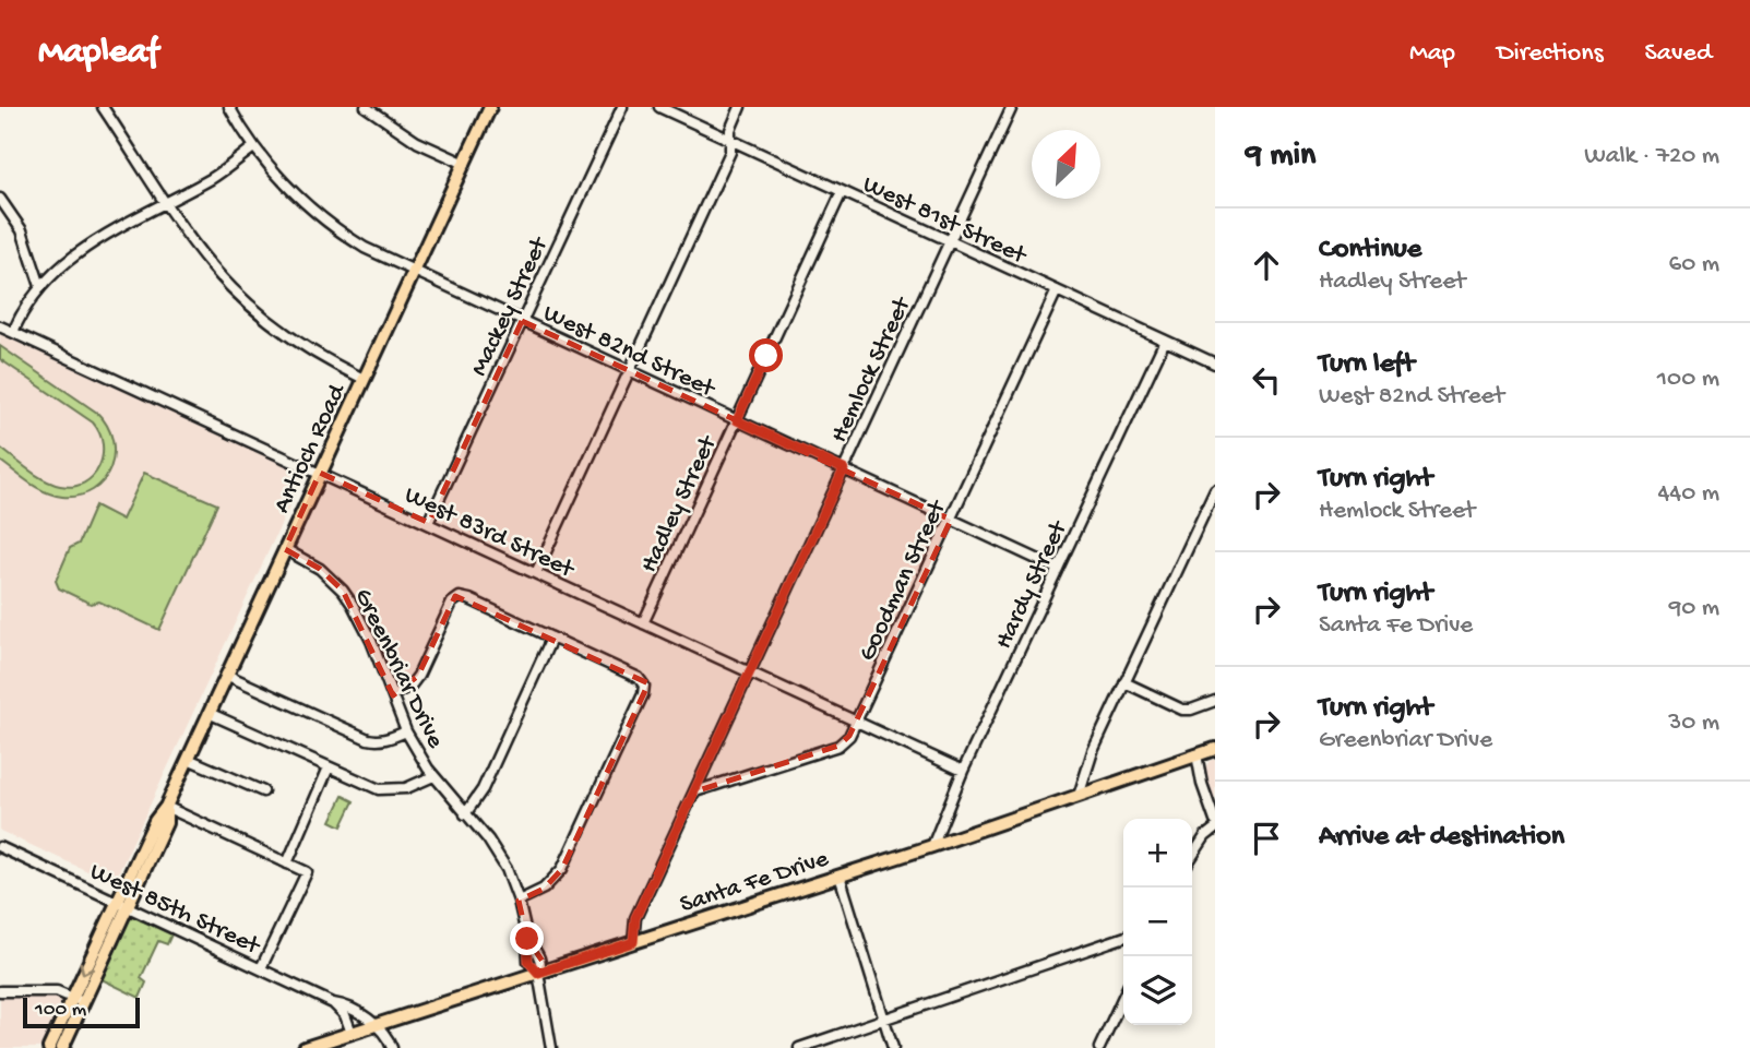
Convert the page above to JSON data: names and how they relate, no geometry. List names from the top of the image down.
{
  "streets": {
    "main road": ["Antioch Road", "Santa Fe Drive"],
    "street": [
      "West 81st Street",
      "Mackey Street",
      "West 82nd Street",
      "Hemlock Street",
      "Hadley Street",
      "West 83rd Street",
      "Goodman Street",
      "Hardy Street",
      "Greenbriar Drive",
      "West 85th Street"
    ]
  },
  "crossings": [
    ["West 81st Street", "Hemlock Street"],
    ["West 81st Street", "Hadley Street"],
    ["West 81st Street", "Goodman Street"],
    ["West 81st Street", "Hardy Street"],
    ["Mackey Street", "West 82nd Street"],
    ["Mackey Street", "West 83rd Street"],
    ["West 82nd Street", "Hemlock Street"],
    ["West 82nd Street", "Antioch Road"],
    ["West 82nd Street", "Hadley Street"],
    ["West 82nd Street", "Goodman Street"],
    ["West 82nd Street", "Hardy Street"],
    ["Hemlock Street", "West 83rd Street"],
    ["Hemlock Street", "Goodman Street"],
    ["Hemlock Street", "Santa Fe Drive"],
    ["Antioch Road", "West 83rd Street"],
    ["Antioch Road", "Greenbriar Drive"],
    ["Antioch Road", "West 85th Street"],
    ["Hadley Street", "West 83rd Street"],
    ["West 83rd Street", "Goodman Street"],
    ["West 83rd Street", "Hardy Street"],
    ["Hardy Street", "Santa Fe Drive"],
    ["Greenbriar Drive", "Santa Fe Drive"],
    ["Santa Fe Drive", "West 85th Street"]
  ],
  "scale_bar": "100 m",
  "north": "top right",
  "page": {
    "header": "Mapleaf",
    "nav": ["Map", "Directions", "Saved"],
    "heading": ["9 min", "Walk · 720 m"],
    "list": [
      ["Continue", "Hadley Street", "60 m"],
      ["Turn left", "West 82nd Street", "100 m"],
      ["Turn right", "Hemlock Street", "440 m"],
      ["Turn right", "Santa Fe Drive", "90 m"],
      ["Turn right", "Greenbriar Drive", "30 m"],
      "Arrive at destination"
    ],
    "map_buttons": ["+", "−"],
    "scale": "100 m"
  }
}
